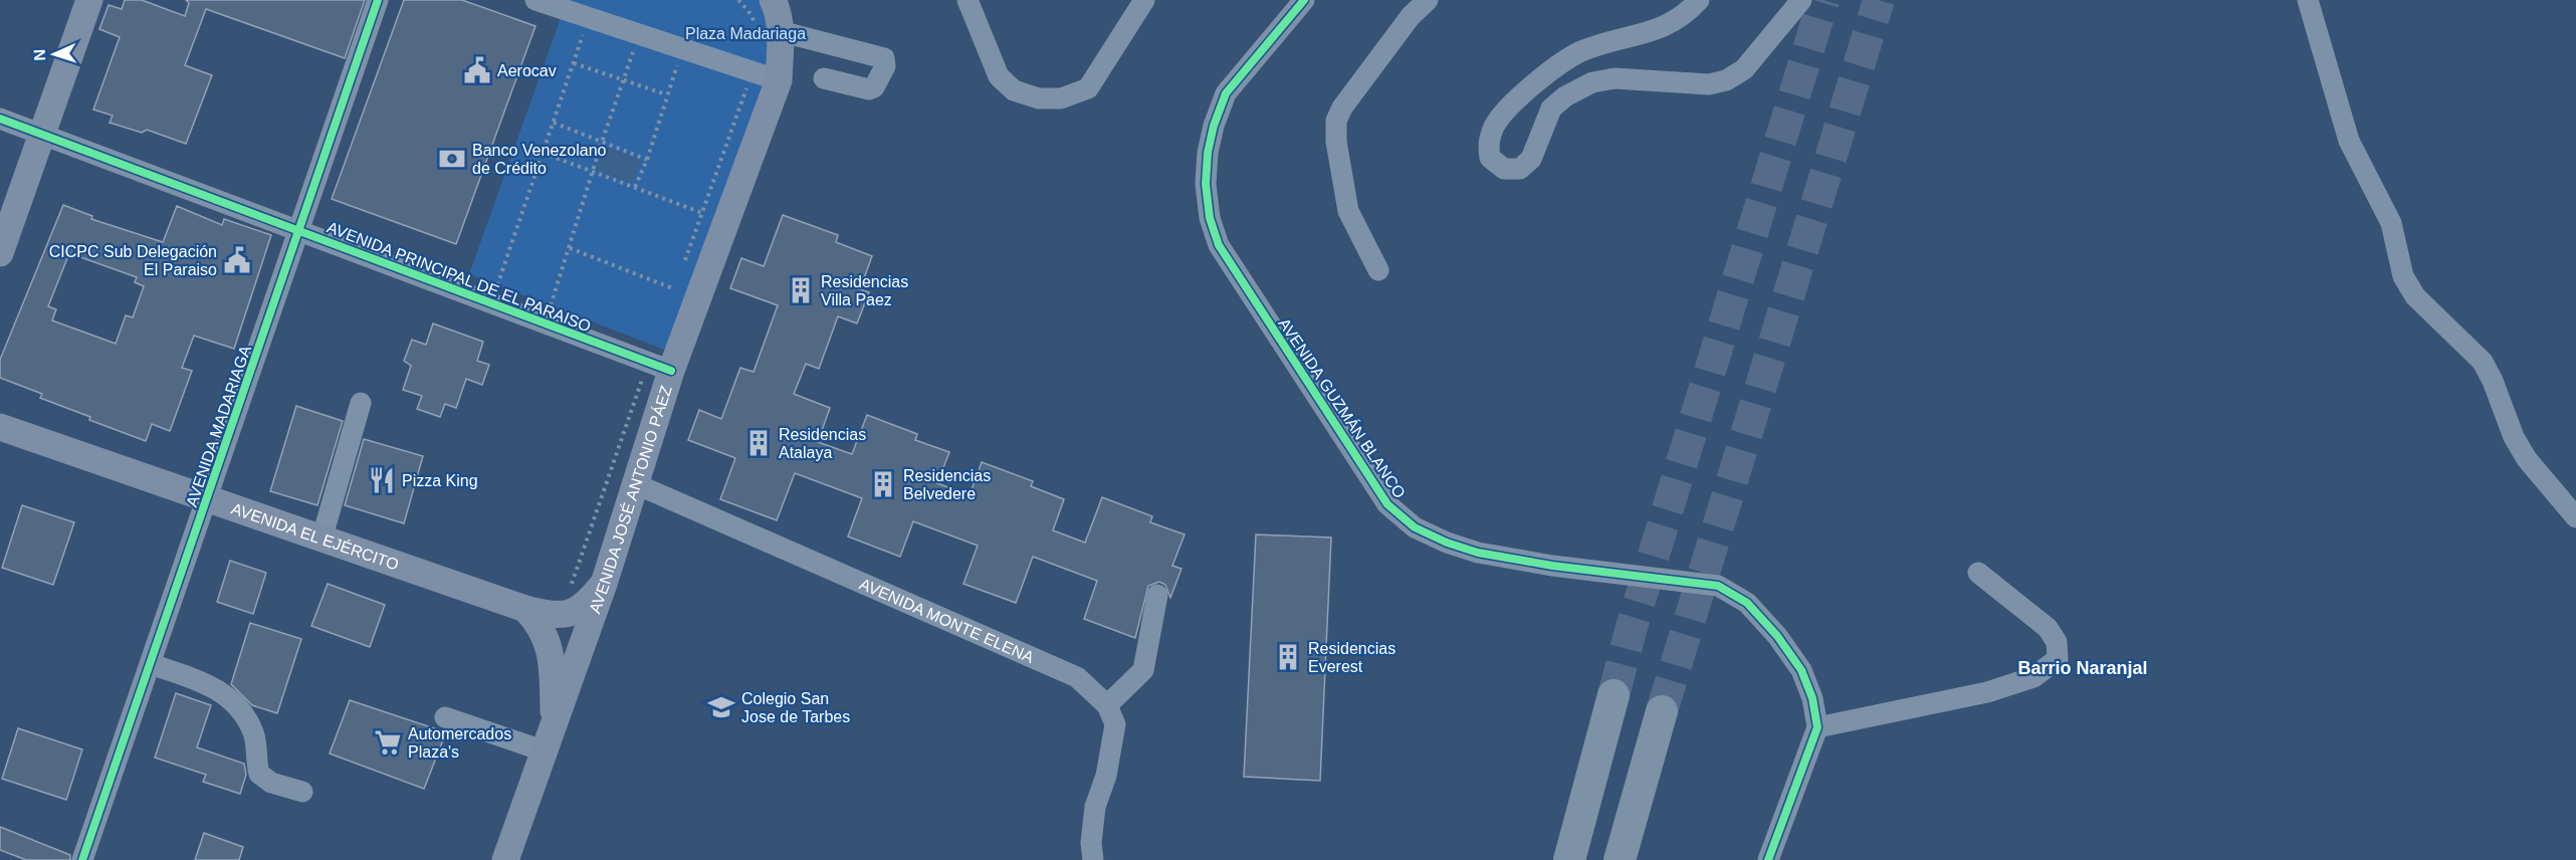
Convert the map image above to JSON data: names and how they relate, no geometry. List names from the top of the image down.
{
  "streets": {
    "main road": ["AVENIDA JOSÉ ANTONIO PÁEZ", "AVENIDA EL EJÉRCITO"],
    "street": [
      "AVENIDA PRINCIPAL DE EL PARAISO",
      "AVENIDA GUZMÁN BLANCO",
      "AVENIDA MADARIAGA",
      "AVENIDA MONTE ELENA"
    ]
  },
  "crossings": [
    ["AVENIDA PRINCIPAL DE EL PARAISO", "AVENIDA MADARIAGA"],
    ["AVENIDA PRINCIPAL DE EL PARAISO", "AVENIDA JOSÉ ANTONIO PÁEZ"],
    ["AVENIDA MADARIAGA", "AVENIDA EL EJÉRCITO"],
    ["AVENIDA JOSÉ ANTONIO PÁEZ", "AVENIDA EL EJÉRCITO"],
    ["AVENIDA JOSÉ ANTONIO PÁEZ", "AVENIDA MONTE ELENA"]
  ],
  "districts": ["Barrio Naranjal"],
  "parks": ["Plaza Madariaga"],
  "places": {
    "public building": ["Aerocav", "CICPC Sub Delegación El Paraiso"],
    "bank": ["Banco Venezolano de Crédito"],
    "building": [
      "Residencias Villa Paez",
      "Residencias Atalaya",
      "Residencias Belvedere",
      "Residencias Everest"
    ],
    "restaurant": ["Pizza King"],
    "school or university": ["Colegio San Jose de Tarbes"],
    "supermarket": ["Automercados Plaza's"]
  },
  "north": "left"
}
